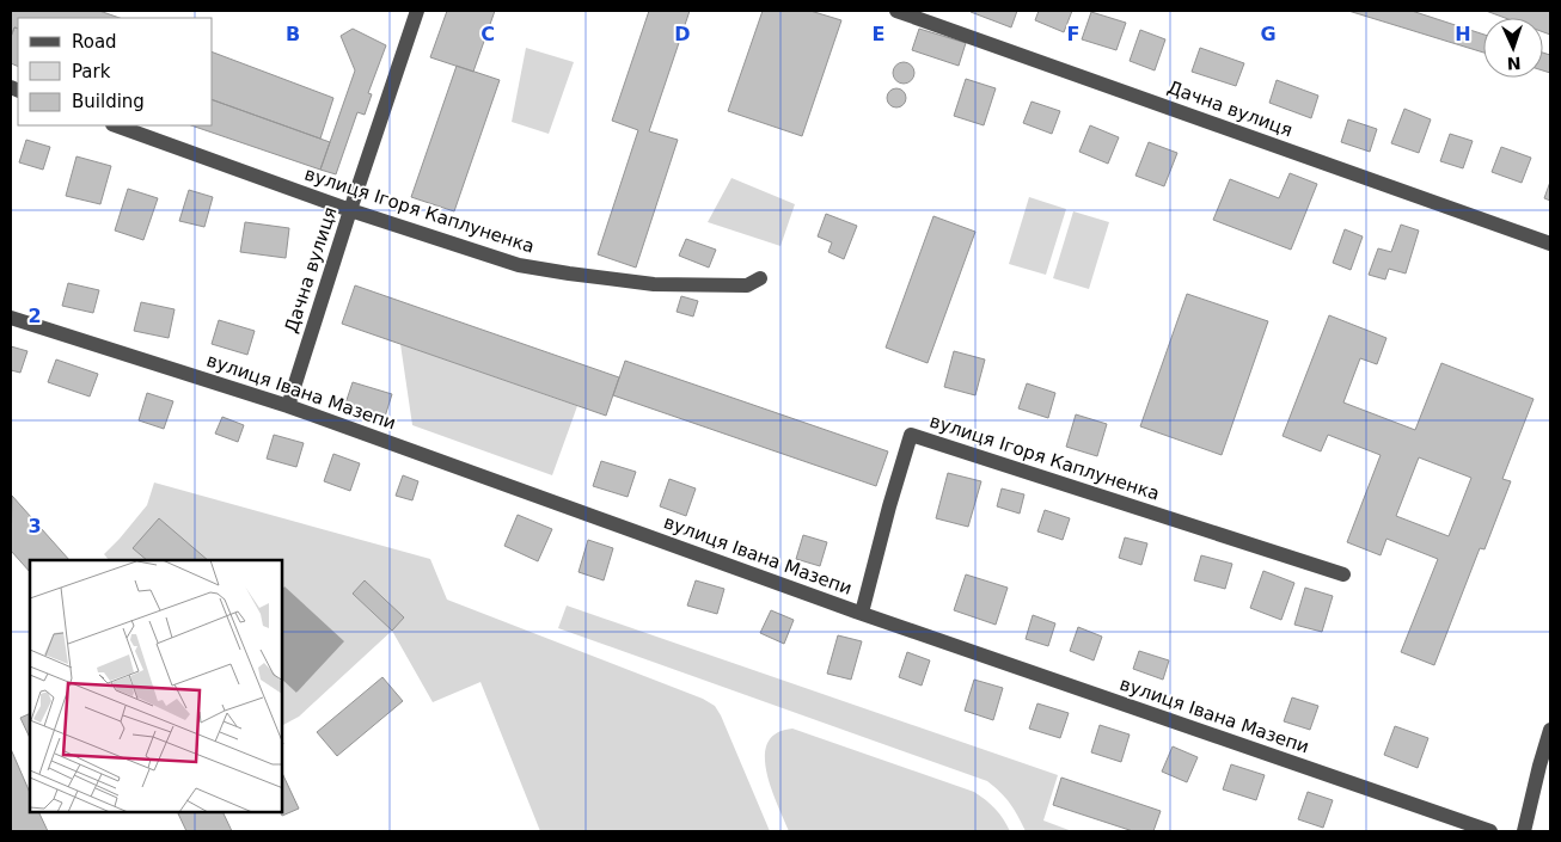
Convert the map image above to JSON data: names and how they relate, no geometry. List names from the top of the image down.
{
  "streets": {
    "street": ["Дачна вулиця", "вулиця Ігоря Каплуненка", "вулиця Івана Мазепи"]
  },
  "crossings": [
    ["Дачна вулиця", "вулиця Ігоря Каплуненка"],
    ["Дачна вулиця", "вулиця Івана Мазепи"],
    ["вулиця Ігоря Каплуненка", "вулиця Івана Мазепи"]
  ],
  "legend": ["Road", "Park", "Building"],
  "north": "bottom",
  "grid": {
    "columns": [
      "B",
      "C",
      "D",
      "E",
      "F",
      "G",
      "H"
    ],
    "rows": ["2", "3"]
  }
}
